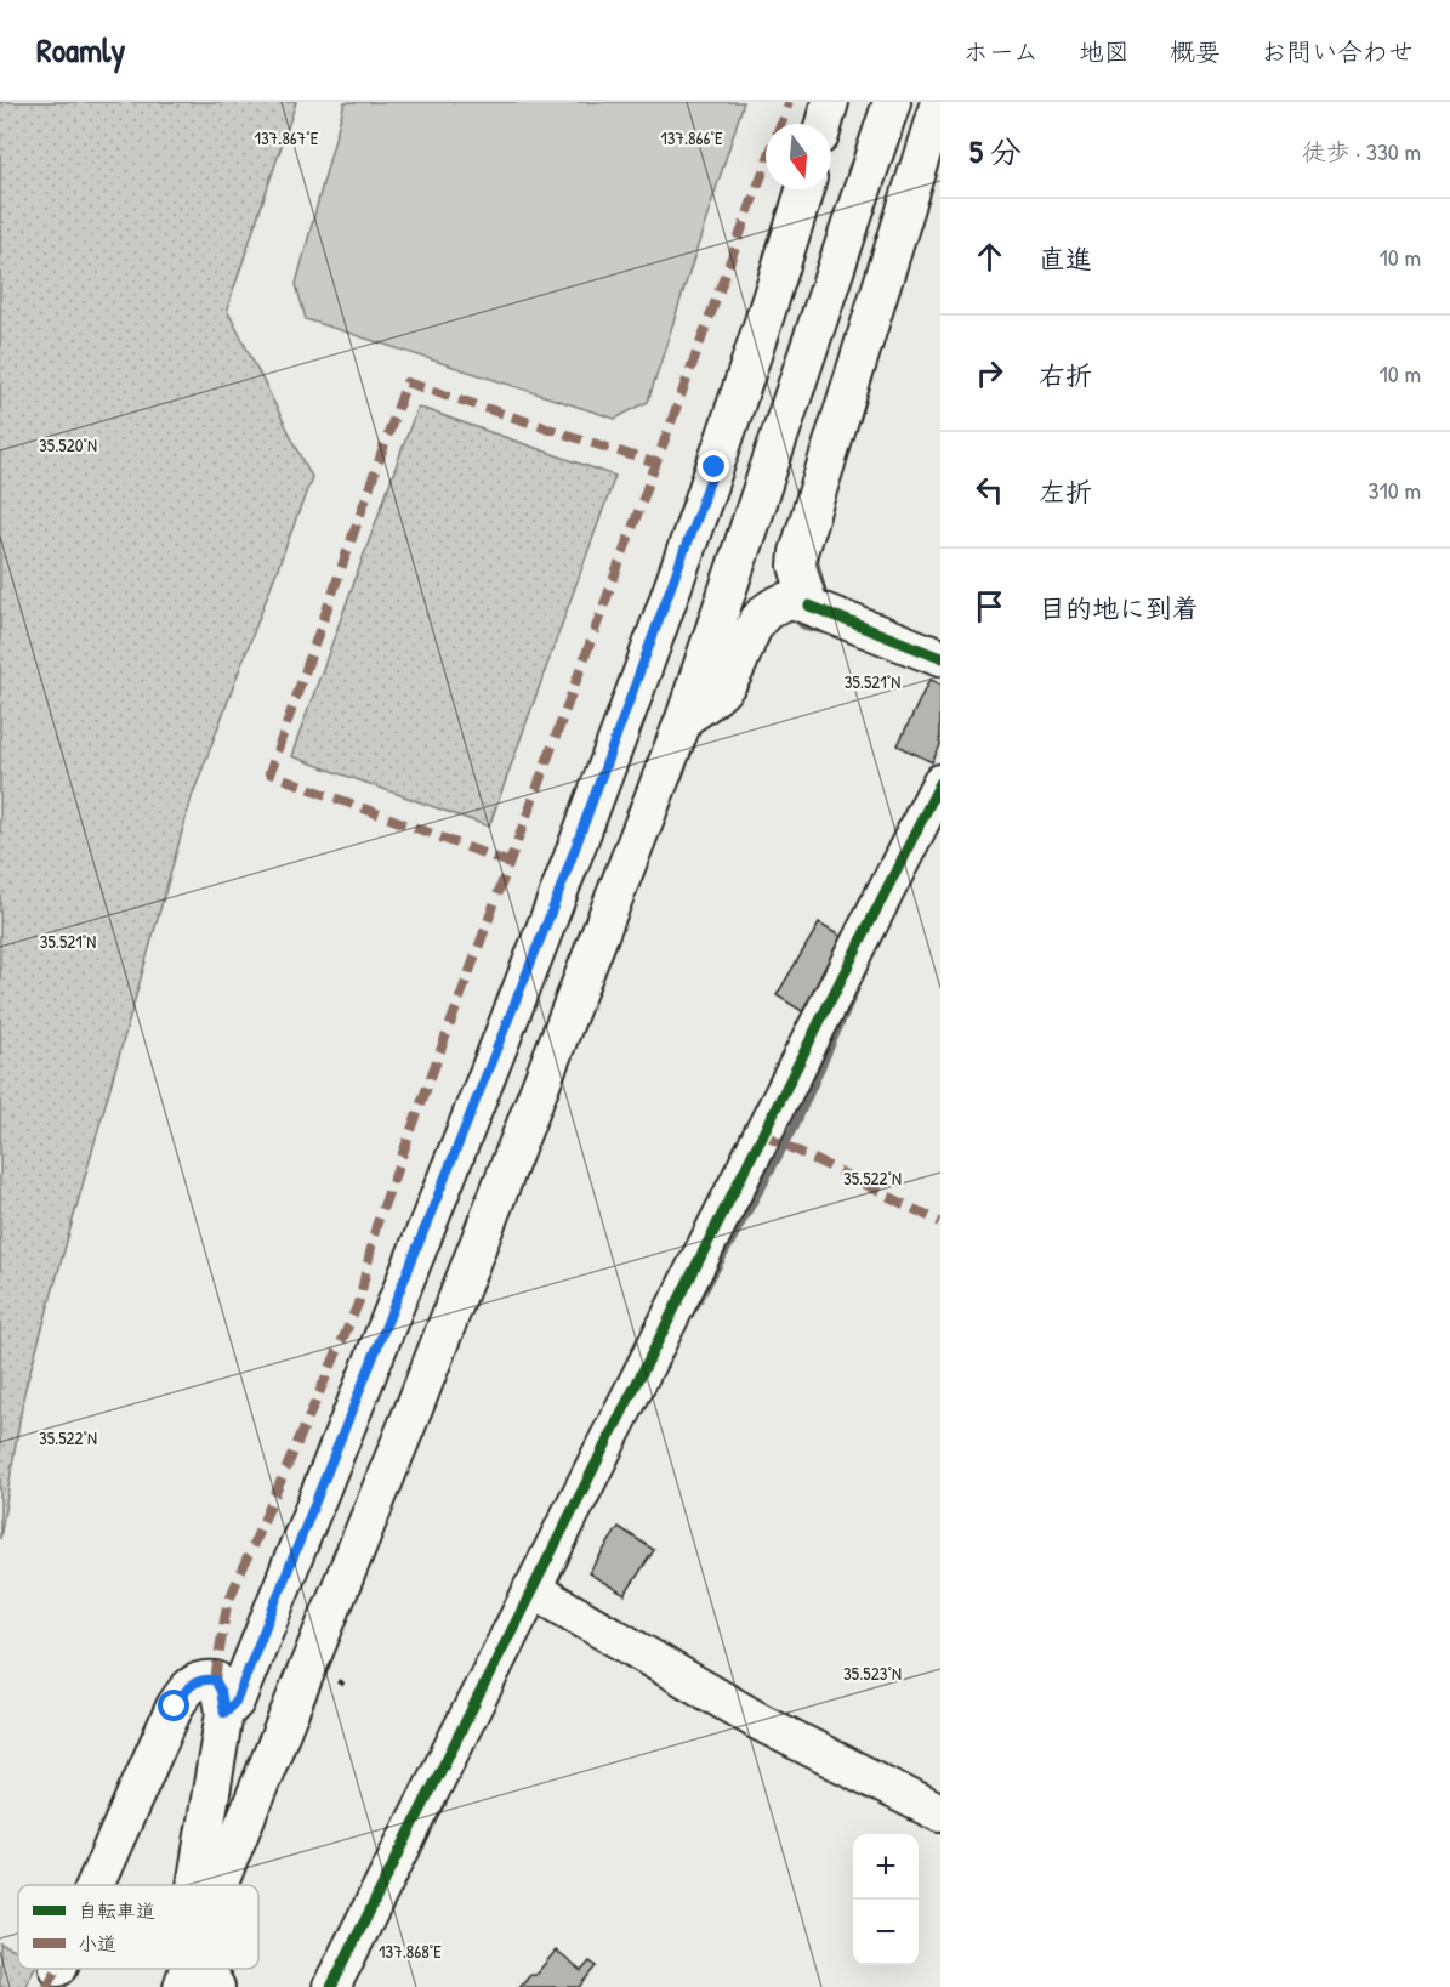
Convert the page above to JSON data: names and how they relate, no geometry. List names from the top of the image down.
{
  "legend": ["自転車道", "小道"],
  "north": "bottom",
  "page": {
    "header": "Roamly",
    "nav": [
      "ホーム",
      "地図",
      "概要",
      "お問い合わせ"
    ],
    "heading": ["5 分", "徒歩 · 330 m"],
    "list": [
      ["直進", "10 m"],
      ["右折", "10 m"],
      ["左折", "310 m"],
      "目的地に到着"
    ],
    "map_buttons": ["+", "−"]
  },
  "coordinates": [
    "137.867°E",
    "137.866°E",
    "35.520°N",
    "35.521°N",
    "35.522°N",
    "35.523°N",
    "137.868°E"
  ]
}
